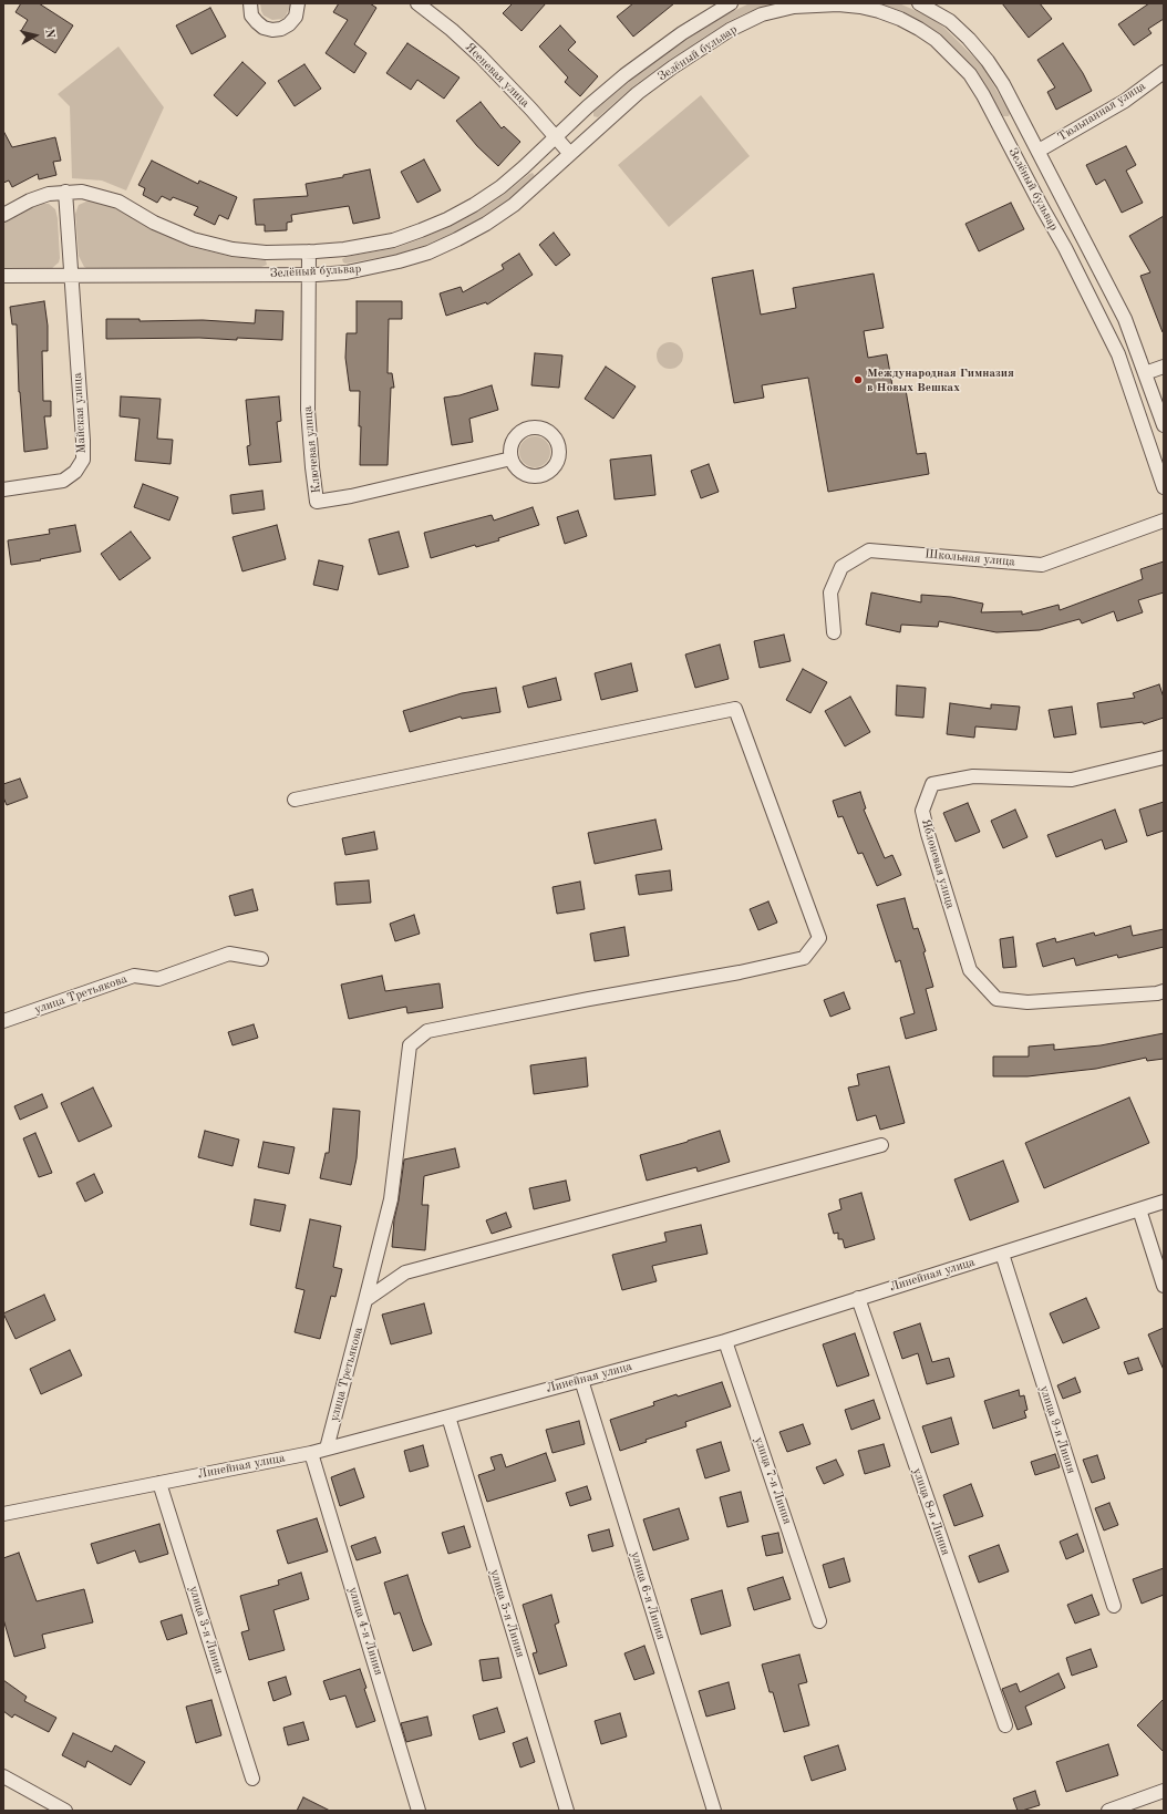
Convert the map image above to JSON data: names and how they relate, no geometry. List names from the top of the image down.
{
  "streets": {
    "street": [
      "Зелёный бульвар",
      "Ясеневая улица",
      "Тюльпанная улица",
      "Майская улица",
      "Ключевая улица",
      "Школьная улица",
      "Яблоневая улица",
      "улица Третьякова",
      "Линейная улица",
      "улица 9-я Линия",
      "улица 7-я Линия",
      "улица 8-я Линия",
      "улица 6-я Линия",
      "улица 5-я Линия",
      "улица 3-я Линия",
      "улица 4-я Линия"
    ]
  },
  "crossings": [
    ["Зелёный бульвар", "Ясеневая улица"],
    ["Зелёный бульвар", "Тюльпанная улица"],
    ["Зелёный бульвар", "Майская улица"],
    ["Зелёный бульвар", "Ключевая улица"],
    ["улица Третьякова", "Линейная улица"],
    ["Линейная улица", "улица 9-я Линия"],
    ["Линейная улица", "улица 7-я Линия"],
    ["Линейная улица", "улица 8-я Линия"],
    ["Линейная улица", "улица 6-я Линия"],
    ["Линейная улица", "улица 5-я Линия"],
    ["Линейная улица", "улица 3-я Линия"],
    ["Линейная улица", "улица 4-я Линия"]
  ],
  "places": ["Международная Гимназия в Новых Вешках"],
  "north": "right"
}
